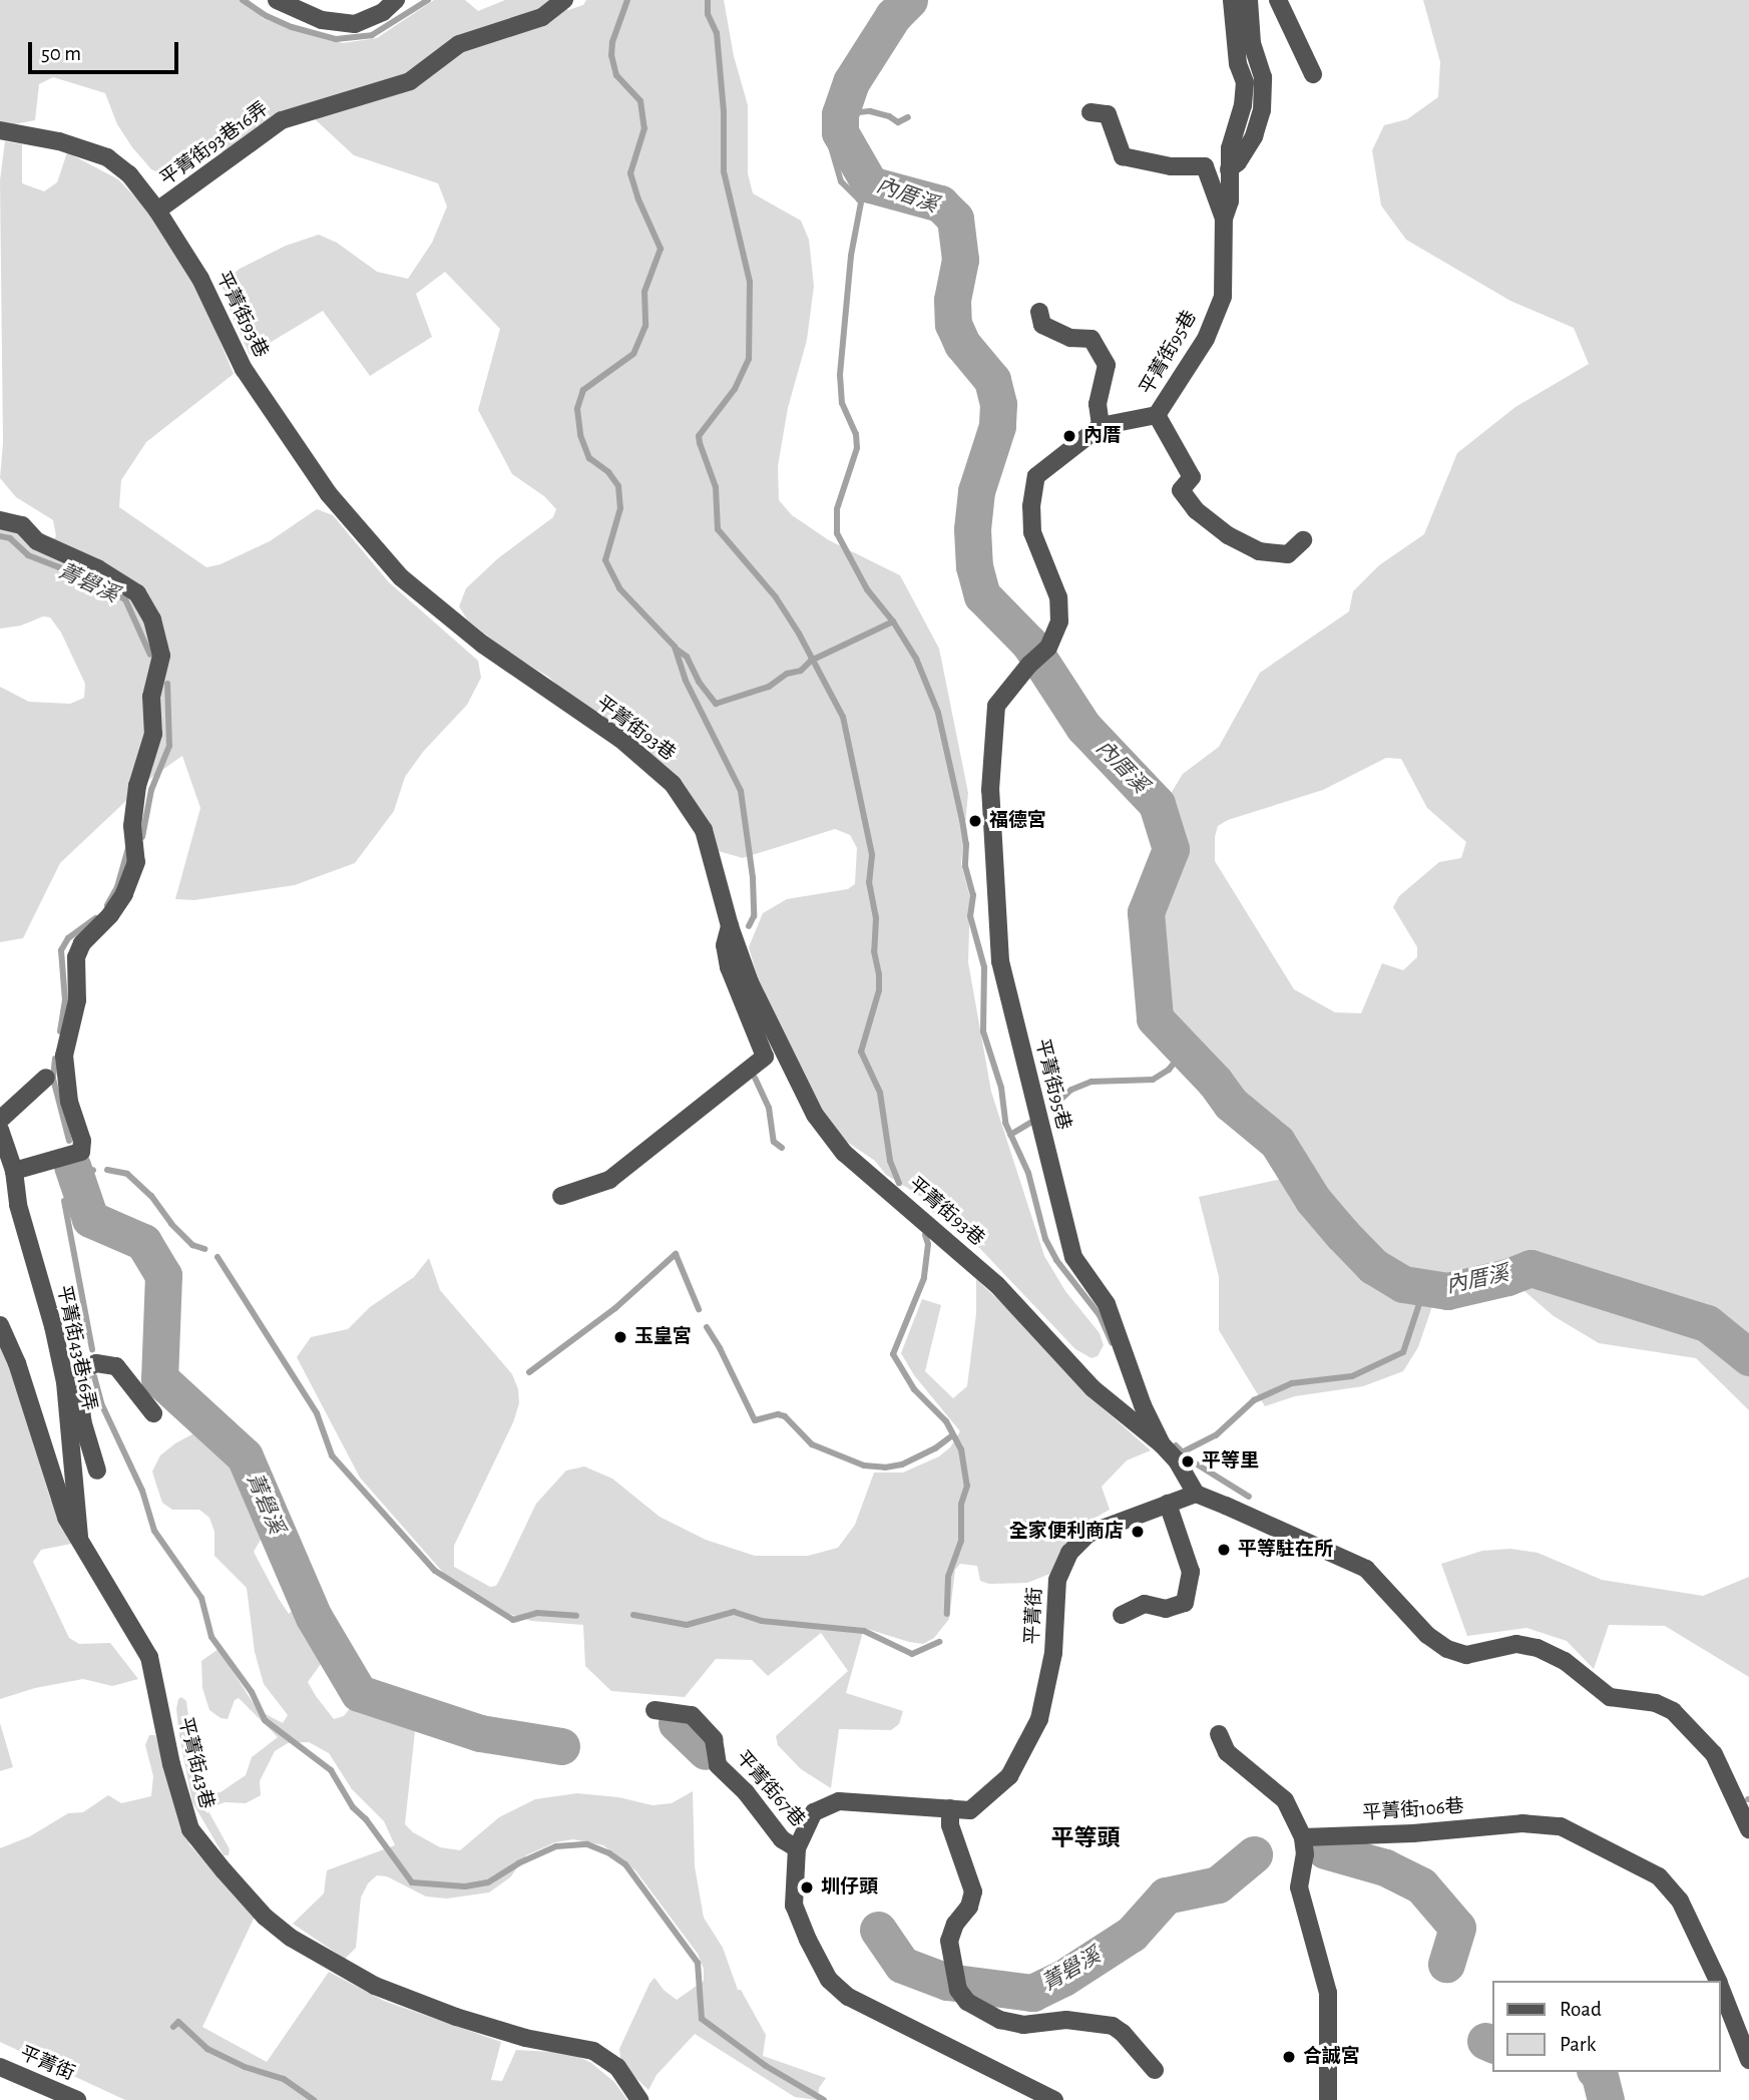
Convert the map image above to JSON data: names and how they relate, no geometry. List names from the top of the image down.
{
  "streets": {
    "street": [
      "平菁街93巷16弄",
      "平菁街93巷",
      "平菁街95巷",
      "平菁街43巷16弄",
      "平菁街",
      "平菁街43巷",
      "平菁街67巷",
      "平菁街106巷"
    ]
  },
  "crossings": [
    ["平菁街93巷16弄", "平菁街93巷"],
    ["平菁街93巷", "平菁街95巷"],
    ["平菁街95巷", "平菁街"],
    ["平菁街43巷16弄", "平菁街43巷"],
    ["平菁街", "平菁街67巷"]
  ],
  "districts": ["平等頭"],
  "water": ["內厝溪", "菁礐溪"],
  "places": [
    "內厝",
    "福德宮",
    "玉皇宮",
    "平等里",
    "全家便利商店",
    "平等駐在所",
    "圳仔頭",
    "合誠宮"
  ],
  "legend": ["Road", "Park"],
  "scale_bar": "50 m"
}
